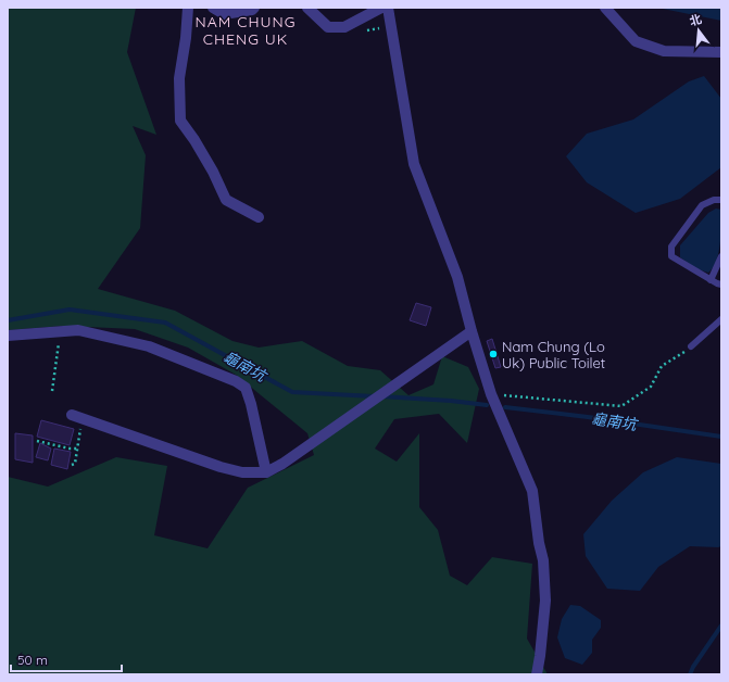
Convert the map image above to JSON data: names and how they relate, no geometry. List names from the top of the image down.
{
  "districts": ["NAM CHUNG CHENG UK"],
  "water": ["龜南坑"],
  "places": ["Nam Chung (Lo Uk) Public Toilet"],
  "scale_bar": "50 m",
  "north": "top"
}
